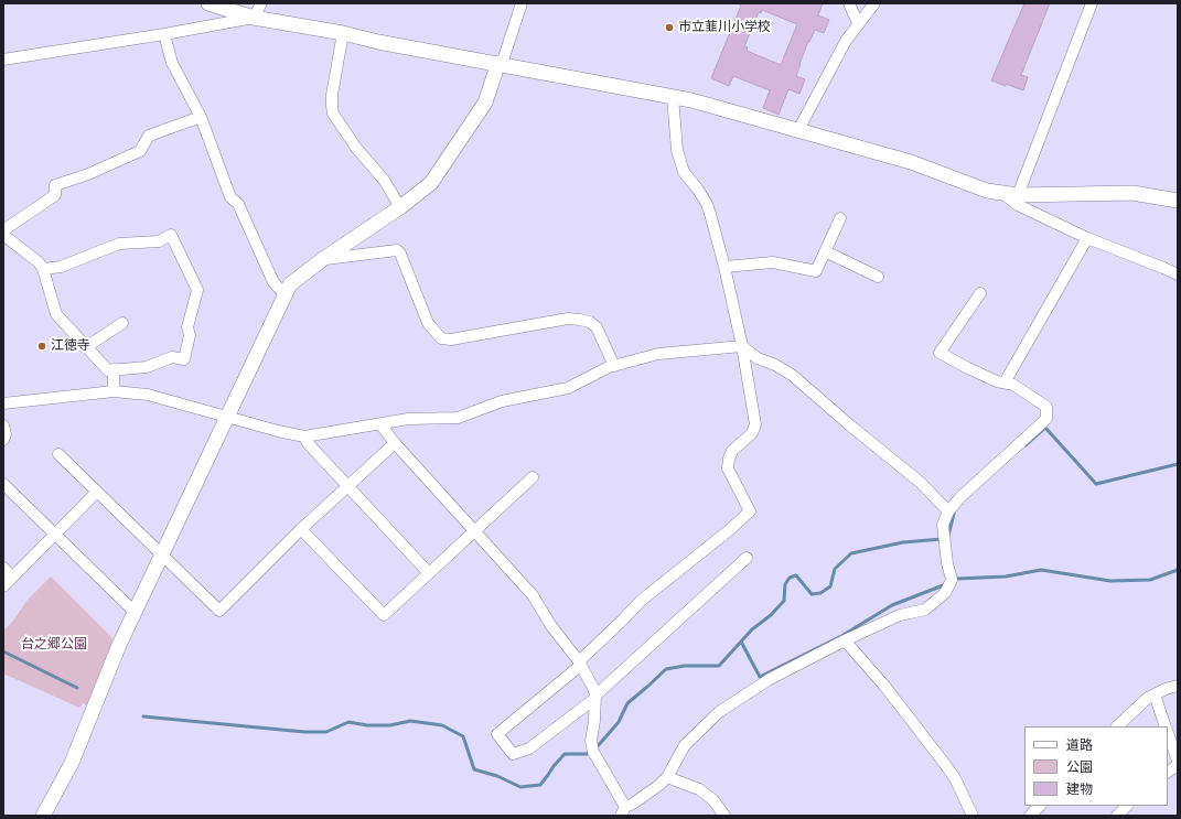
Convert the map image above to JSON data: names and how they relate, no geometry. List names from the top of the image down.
{
  "parks": ["台之郷公園"],
  "places": ["市立韮川小学校", "江徳寺"],
  "legend": ["道路", "公園", "建物"]
}
